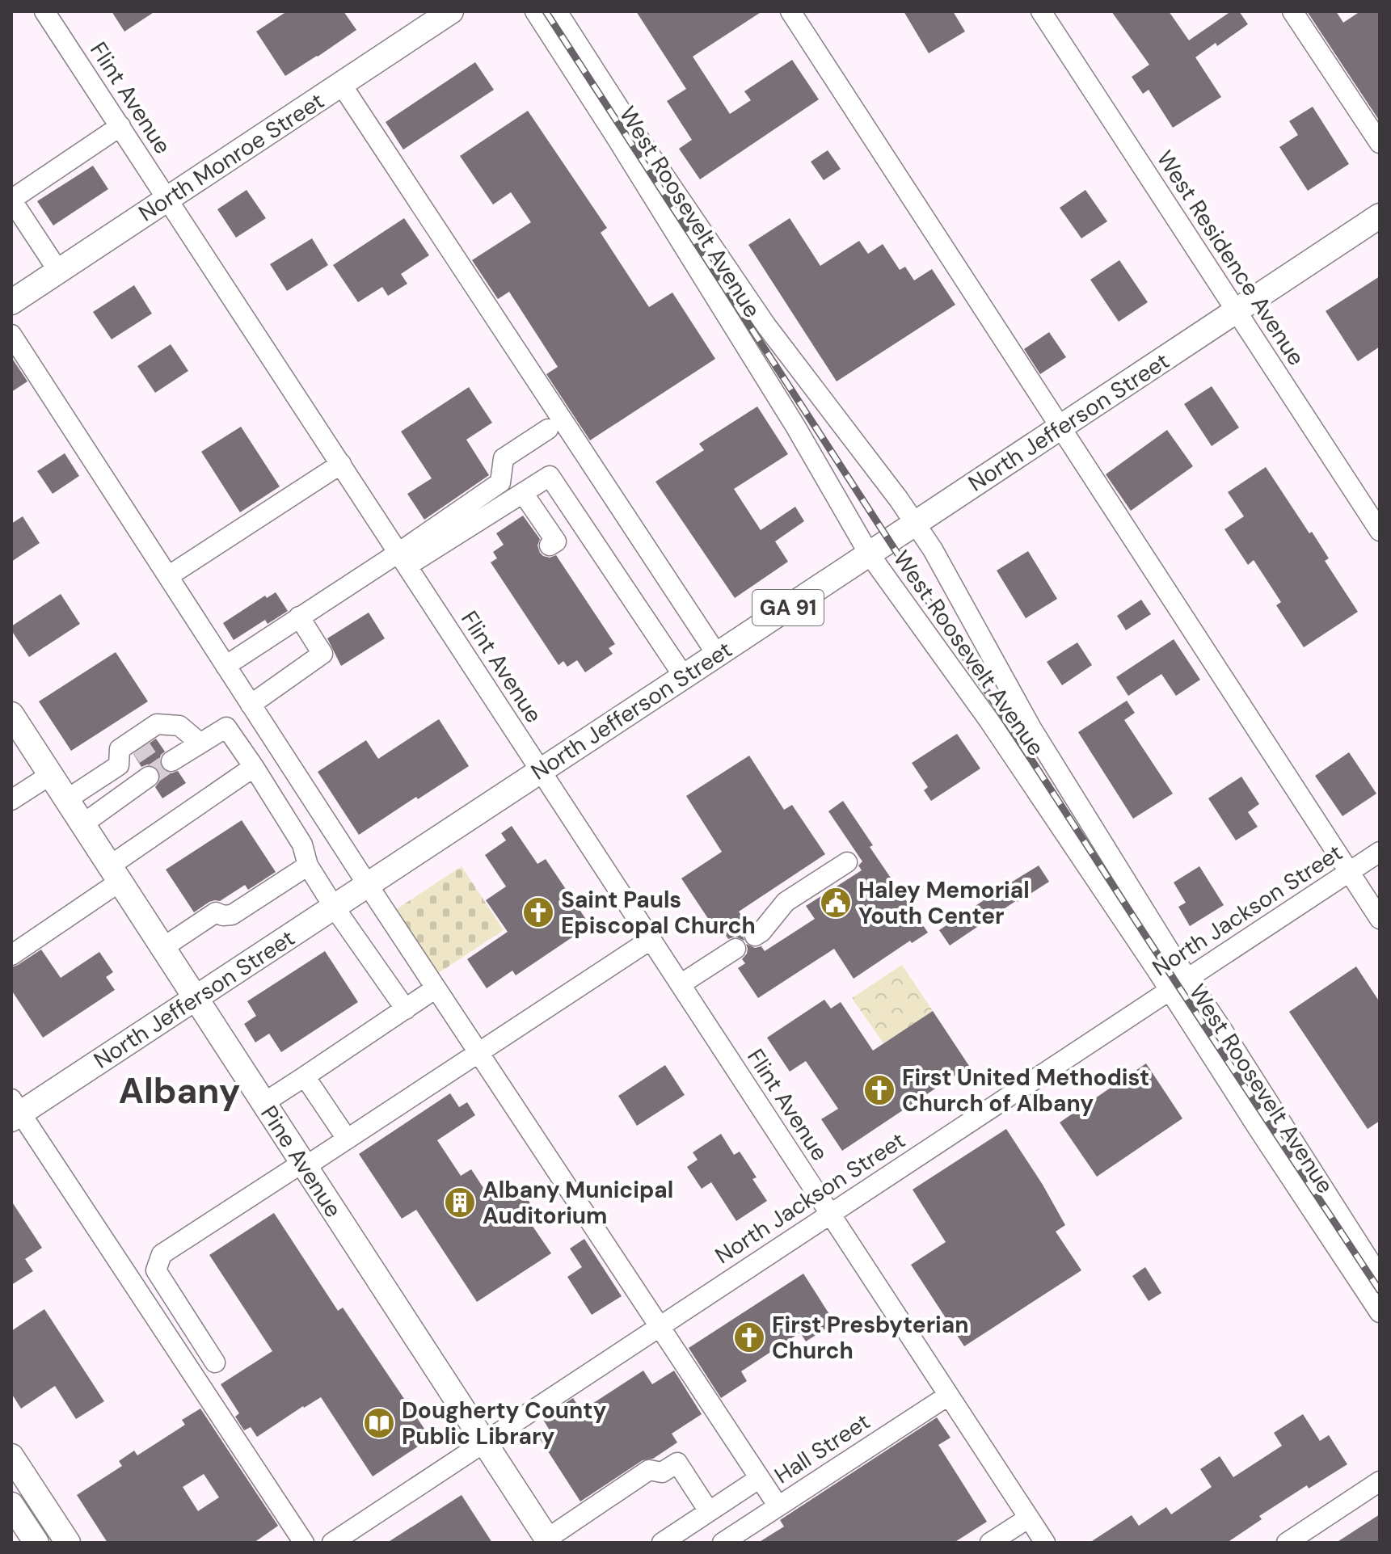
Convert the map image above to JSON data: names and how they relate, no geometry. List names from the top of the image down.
{
  "streets": {
    "main road": [
      "North Monroe Street",
      "North Jefferson Street",
      "GA 91",
      "Pine Avenue"
    ],
    "street": [
      "Flint Avenue",
      "West Roosevelt Avenue",
      "West Residence Avenue",
      "North Jackson Street",
      "Hall Street"
    ]
  },
  "crossings": [
    ["Flint Avenue", "North Monroe Street"],
    ["Flint Avenue", "North Jefferson Street"],
    ["Flint Avenue", "North Jackson Street"],
    ["Flint Avenue", "Hall Street"],
    ["West Roosevelt Avenue", "North Jefferson Street"],
    ["West Roosevelt Avenue", "North Jackson Street"],
    ["West Residence Avenue", "North Jefferson Street"],
    ["North Jefferson Street", "Pine Avenue"],
    ["North Jackson Street", "Pine Avenue"]
  ],
  "districts": ["Albany"],
  "places": {
    "public building": ["Haley Memorial Youth Center"],
    "church": ["Saint Pauls Episcopal Church", "First United Methodist Church of Albany", "First Presbyterian Church"],
    "building": ["Albany Municipal Auditorium"],
    "library": ["Dougherty County Public Library"]
  }
}
